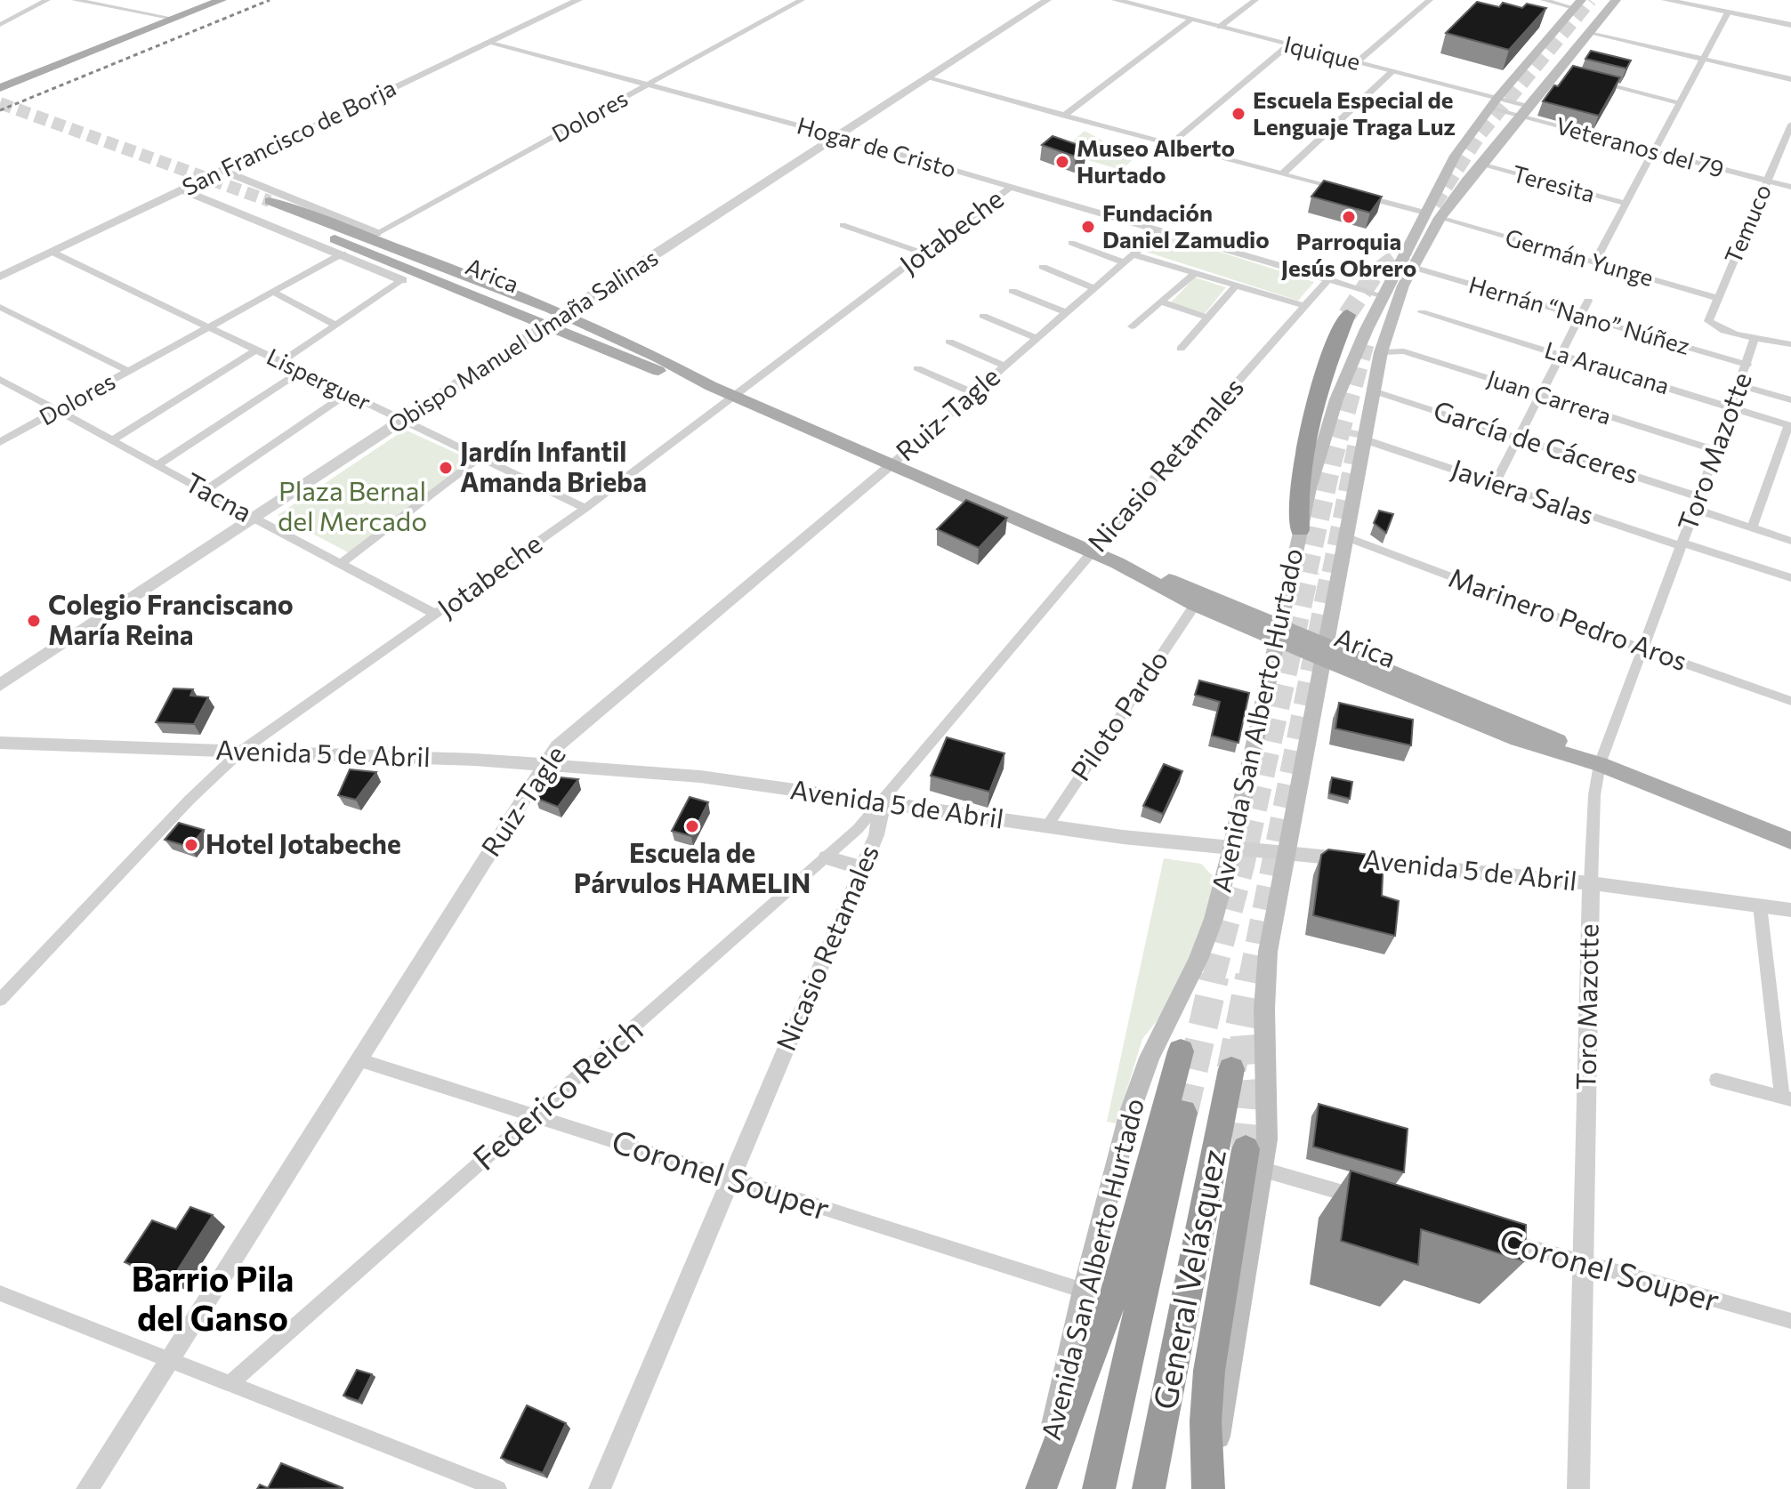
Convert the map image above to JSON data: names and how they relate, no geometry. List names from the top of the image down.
{
  "streets": {
    "highway": ["General Velásquez"],
    "main road": ["Arica", "Avenida San Alberto Hurtado"],
    "street": [
      "Iquique",
      "Dolores",
      "San Francisco de Borja",
      "Hogar de Cristo",
      "Veteranos del 79",
      "Teresita",
      "Temuco",
      "Jotabeche",
      "Germán Yunge",
      "Hernán “Nano” Núñez",
      "Obispo Manuel Umaña Salinas",
      "La Araucana",
      "Lisperguer",
      "Juan Carrera",
      "Ruiz-Tagle",
      "García de Cáceres",
      "Toro Mazotte",
      "Nicasio Retamales",
      "Javiera Salas",
      "Tacna",
      "Marinero Pedro Aros",
      "Piloto Pardo",
      "Avenida 5 de Abril",
      "Federico Reich",
      "Coronel Souper"
    ]
  },
  "crossings": [
    ["Iquique", "Veteranos del 79"],
    ["Iquique", "Avenida San Alberto Hurtado"],
    ["Dolores", "Hogar de Cristo"],
    ["Dolores", "Lisperguer"],
    ["Dolores", "Tacna"],
    ["San Francisco de Borja", "Hogar de Cristo"],
    ["San Francisco de Borja", "Lisperguer"],
    ["Hogar de Cristo", "Jotabeche"],
    ["Hogar de Cristo", "Obispo Manuel Umaña Salinas"],
    ["Hogar de Cristo", "Ruiz-Tagle"],
    ["Hogar de Cristo", "Nicasio Retamales"],
    ["Hogar de Cristo", "Avenida San Alberto Hurtado"],
    ["Veteranos del 79", "Temuco"],
    ["Veteranos del 79", "Avenida San Alberto Hurtado"],
    ["Teresita", "Avenida San Alberto Hurtado"],
    ["Temuco", "Germán Yunge"],
    ["Temuco", "Toro Mazotte"],
    ["Jotabeche", "Arica"],
    ["Jotabeche", "Lisperguer"],
    ["Jotabeche", "Tacna"],
    ["Jotabeche", "Avenida 5 de Abril"],
    ["Germán Yunge", "Avenida San Alberto Hurtado"],
    ["Arica", "Obispo Manuel Umaña Salinas"],
    ["Arica", "Ruiz-Tagle"],
    ["Arica", "Toro Mazotte"],
    ["Arica", "Nicasio Retamales"],
    ["Arica", "Piloto Pardo"],
    ["Arica", "Avenida San Alberto Hurtado"],
    ["Hernán “Nano” Núñez", "Toro Mazotte"],
    ["Hernán “Nano” Núñez", "Avenida San Alberto Hurtado"],
    ["Obispo Manuel Umaña Salinas", "Lisperguer"],
    ["Obispo Manuel Umaña Salinas", "Tacna"],
    ["La Araucana", "Toro Mazotte"],
    ["Juan Carrera", "Toro Mazotte"],
    ["Juan Carrera", "Avenida San Alberto Hurtado"],
    ["Ruiz-Tagle", "Avenida 5 de Abril"],
    ["Ruiz-Tagle", "Coronel Souper"],
    ["García de Cáceres", "Toro Mazotte"],
    ["García de Cáceres", "Avenida San Alberto Hurtado"],
    ["Toro Mazotte", "Javiera Salas"],
    ["Toro Mazotte", "Marinero Pedro Aros"],
    ["Toro Mazotte", "Avenida 5 de Abril"],
    ["Toro Mazotte", "Coronel Souper"],
    ["Nicasio Retamales", "Avenida 5 de Abril"],
    ["Nicasio Retamales", "Federico Reich"],
    ["Nicasio Retamales", "Coronel Souper"],
    ["Javiera Salas", "Avenida San Alberto Hurtado"],
    ["Marinero Pedro Aros", "Avenida San Alberto Hurtado"],
    ["Piloto Pardo", "Avenida 5 de Abril"],
    ["Avenida San Alberto Hurtado", "Avenida 5 de Abril"],
    ["Avenida San Alberto Hurtado", "Coronel Souper"],
    ["Avenida 5 de Abril", "Federico Reich"],
    ["Federico Reich", "Coronel Souper"]
  ],
  "districts": ["Barrio Pila del Ganso"],
  "parks": ["Plaza Bernal del Mercado"],
  "places": [
    "Escuela Especial de Lenguaje Traga Luz",
    "Museo Alberto Hurtado",
    "Parroquia Jesús Obrero",
    "Fundación Daniel Zamudio",
    "Jardín Infantil Amanda Brieba",
    "Colegio Franciscano María Reina",
    "Escuela de Párvulos HAMELIN",
    "Hotel Jotabeche"
  ]
}
